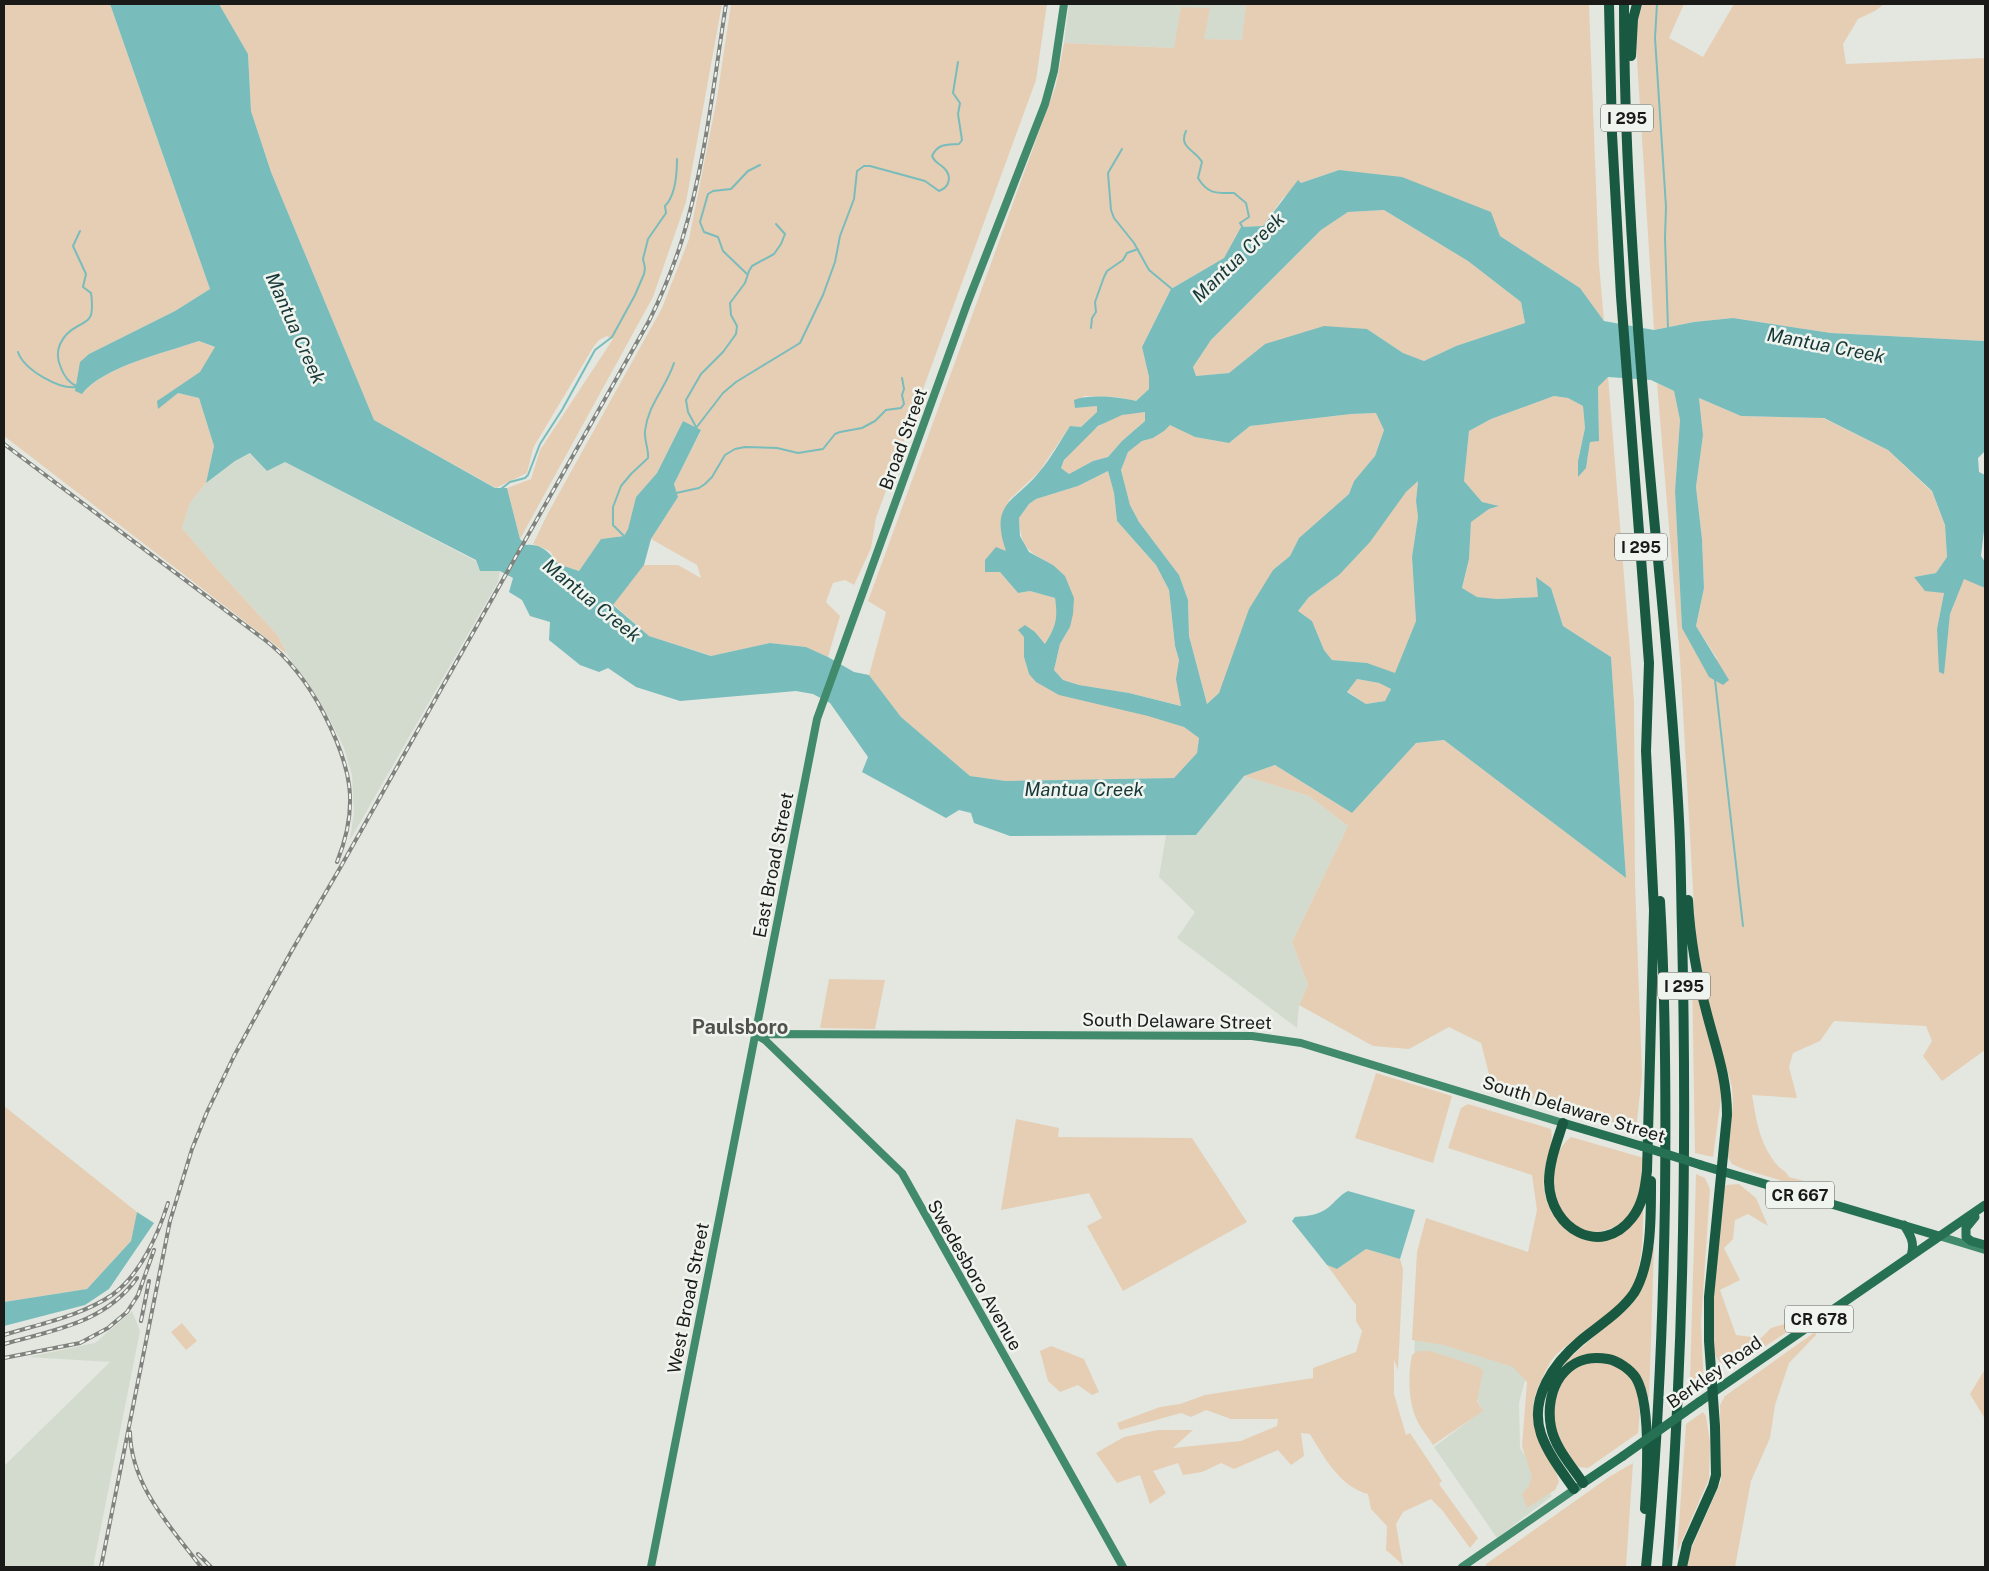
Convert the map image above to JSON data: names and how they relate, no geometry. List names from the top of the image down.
{
  "streets": {
    "highway": ["I 295"],
    "main road": [
      "Broad Street",
      "East Broad Street",
      "South Delaware Street",
      "CR 667",
      "Swedesboro Avenue",
      "West Broad Street",
      "CR 678",
      "Berkley Road"
    ]
  },
  "crossings": [
    ["Broad Street", "East Broad Street"],
    ["East Broad Street", "South Delaware Street"],
    ["East Broad Street", "Swedesboro Avenue"],
    ["East Broad Street", "West Broad Street"],
    ["South Delaware Street", "CR 667"],
    ["South Delaware Street", "Swedesboro Avenue"],
    ["South Delaware Street", "West Broad Street"],
    ["CR 667", "Berkley Road"],
    ["Swedesboro Avenue", "West Broad Street"]
  ],
  "districts": ["Paulsboro"],
  "water": ["Mantua Creek"]
}
